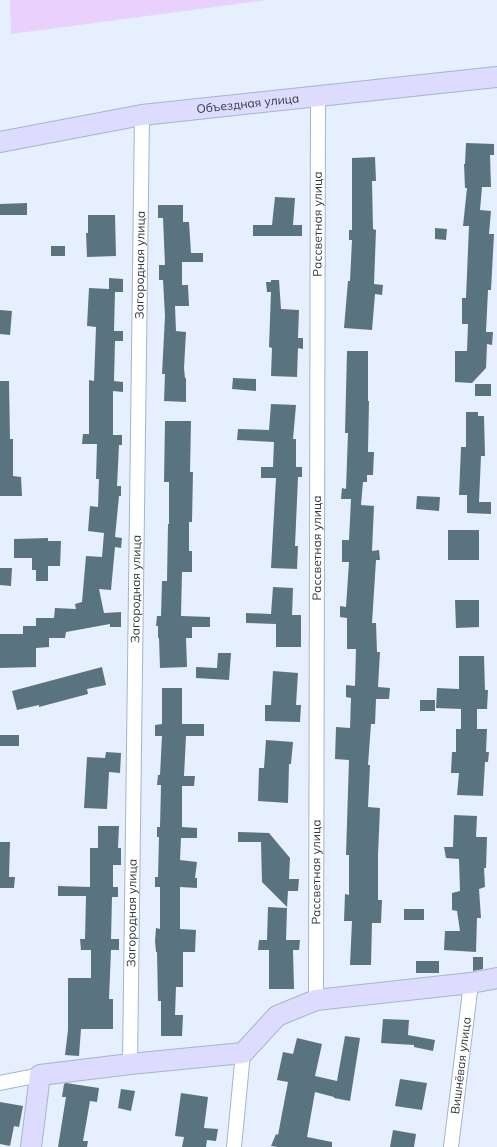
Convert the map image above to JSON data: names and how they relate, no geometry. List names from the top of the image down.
{
  "streets": {
    "street": [
      "Объездная улица",
      "Рассветная улица",
      "Загородная улица",
      "Вишнёвая улица"
    ]
  },
  "crossings": [
    ["Объездная улица", "Рассветная улица"],
    ["Объездная улица", "Загородная улица"]
  ]
}
